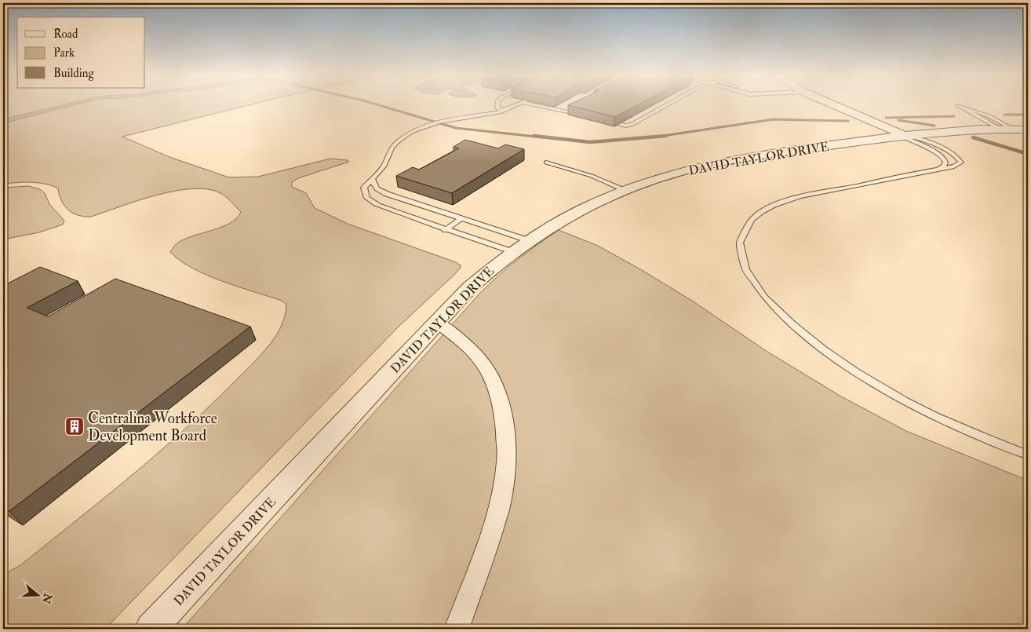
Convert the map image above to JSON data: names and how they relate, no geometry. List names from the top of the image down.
{
  "streets": {
    "street": ["DAVID TAYLOR DRIVE"]
  },
  "places": {
    "building": ["Centralina Workforce Development Board"]
  },
  "legend": ["Road", "Park", "Building"],
  "north": "right"
}
